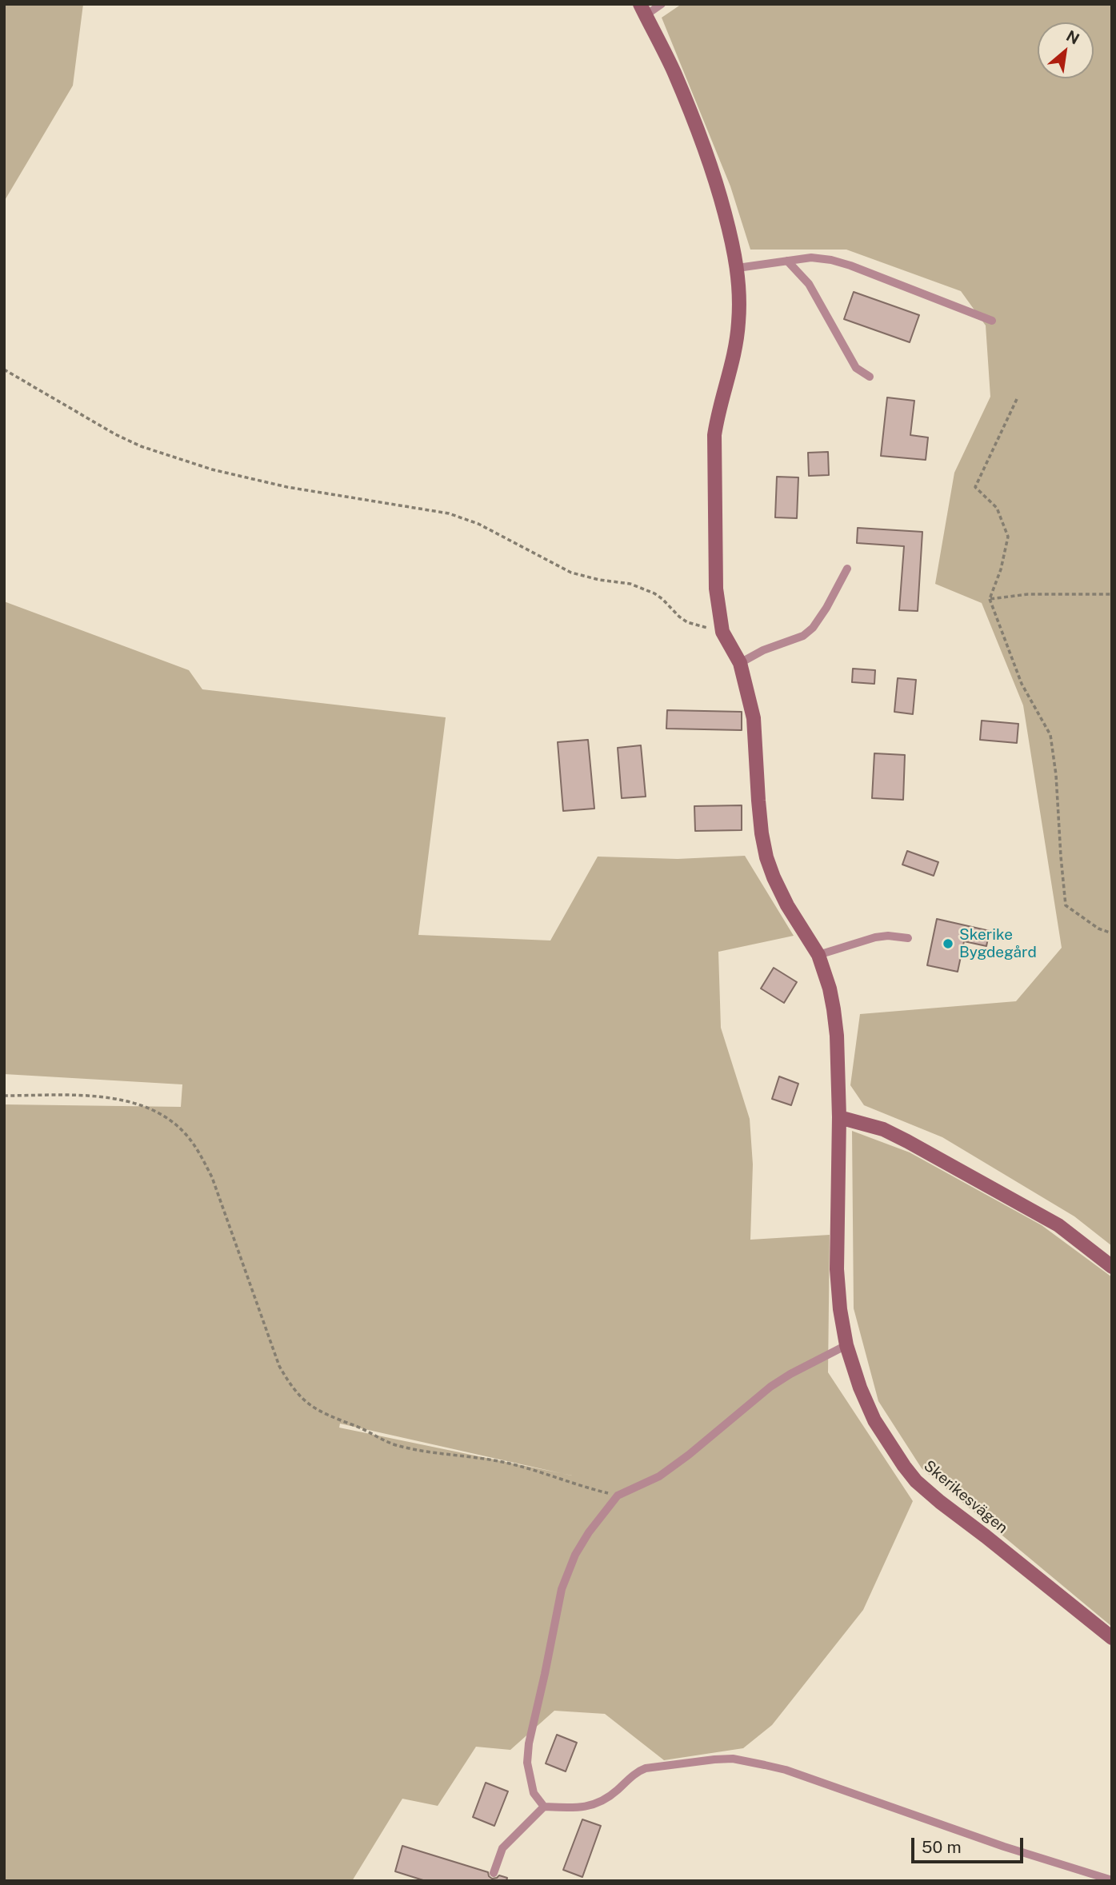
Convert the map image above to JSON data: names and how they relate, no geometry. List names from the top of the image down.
{
  "streets": {
    "street": ["Skerikesvägen"]
  },
  "places": ["Skerike Bygdegård"],
  "scale_bar": "50 m",
  "north": "top right"
}
